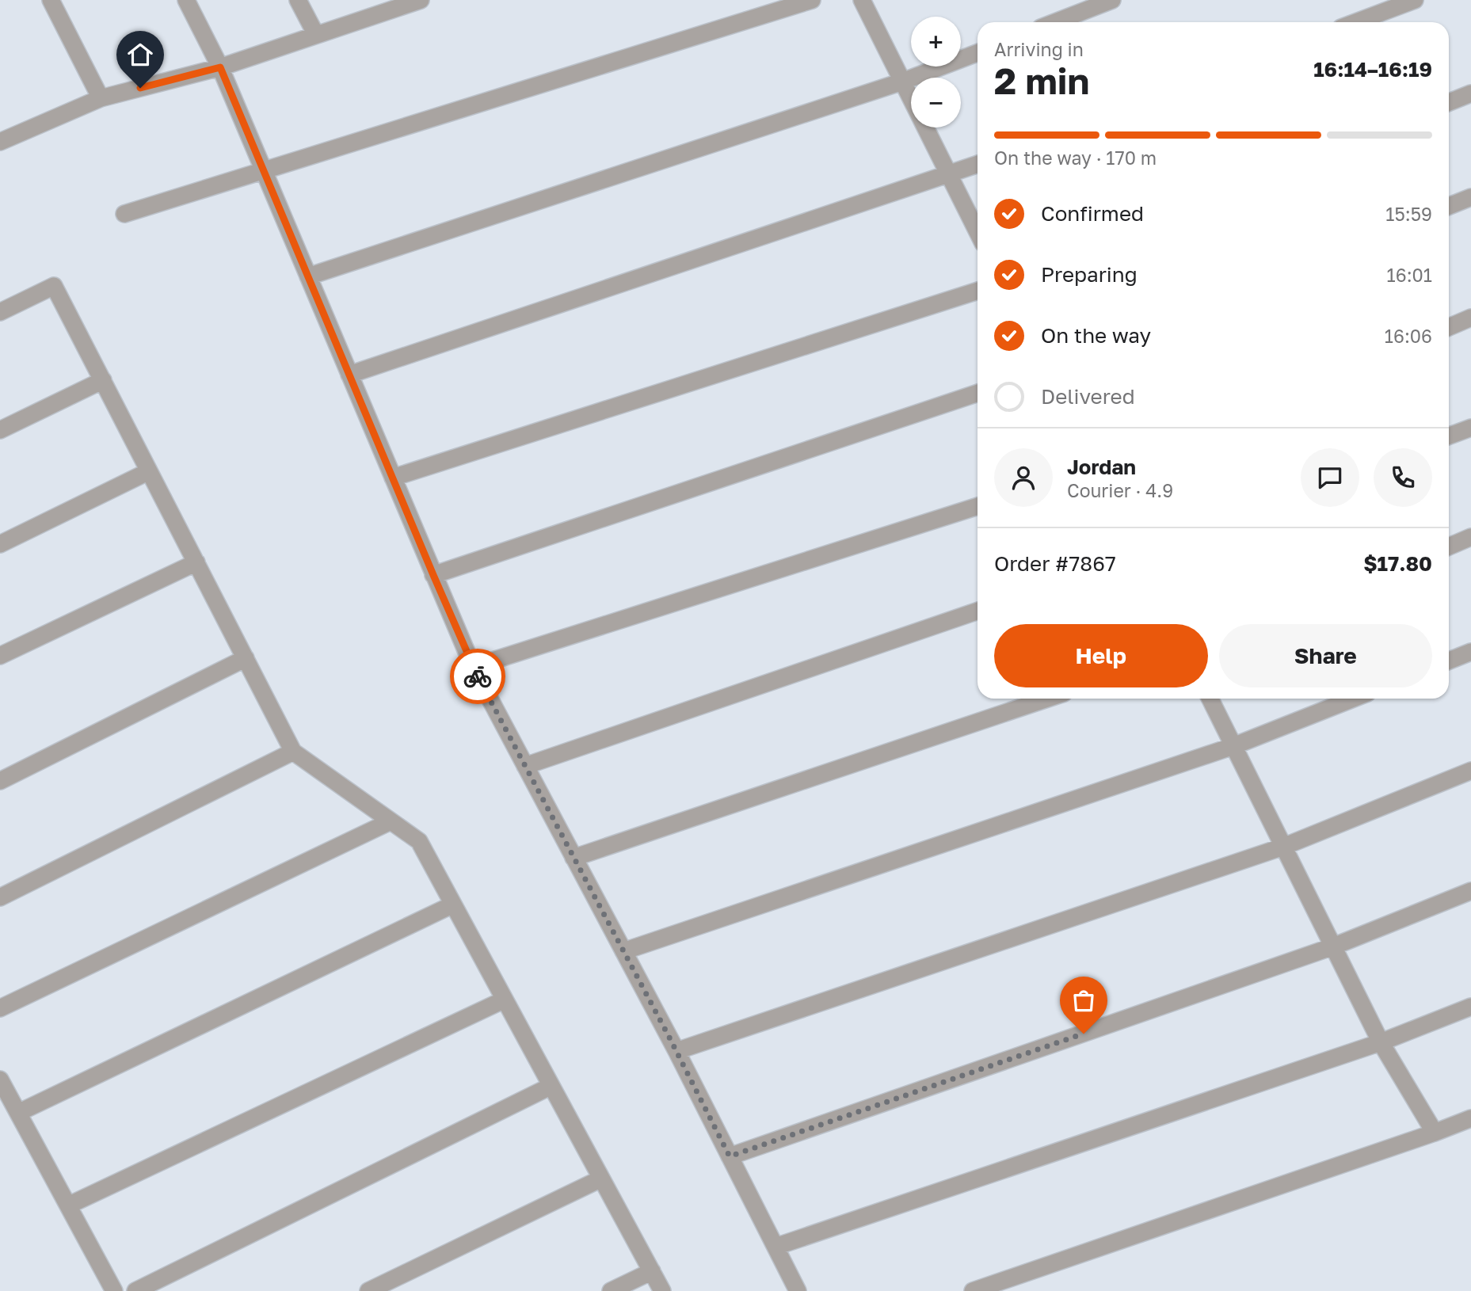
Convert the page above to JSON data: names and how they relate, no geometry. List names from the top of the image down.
{
  "page": {
    "map_buttons": ["+", "−"],
    "heading": ["2 min", "Arriving in", "16:14–16:19"],
    "panel": [
      "Jordan",
      "Courier · 4.9",
      "Order #7867",
      "$17.80"
    ],
    "bar": "On the way · 170 m",
    "list": [
      ["Confirmed", "15:59"],
      ["Preparing", "16:01"],
      ["On the way", "16:06"],
      "Delivered"
    ],
    "buttons": ["Help", "Share"]
  }
}
